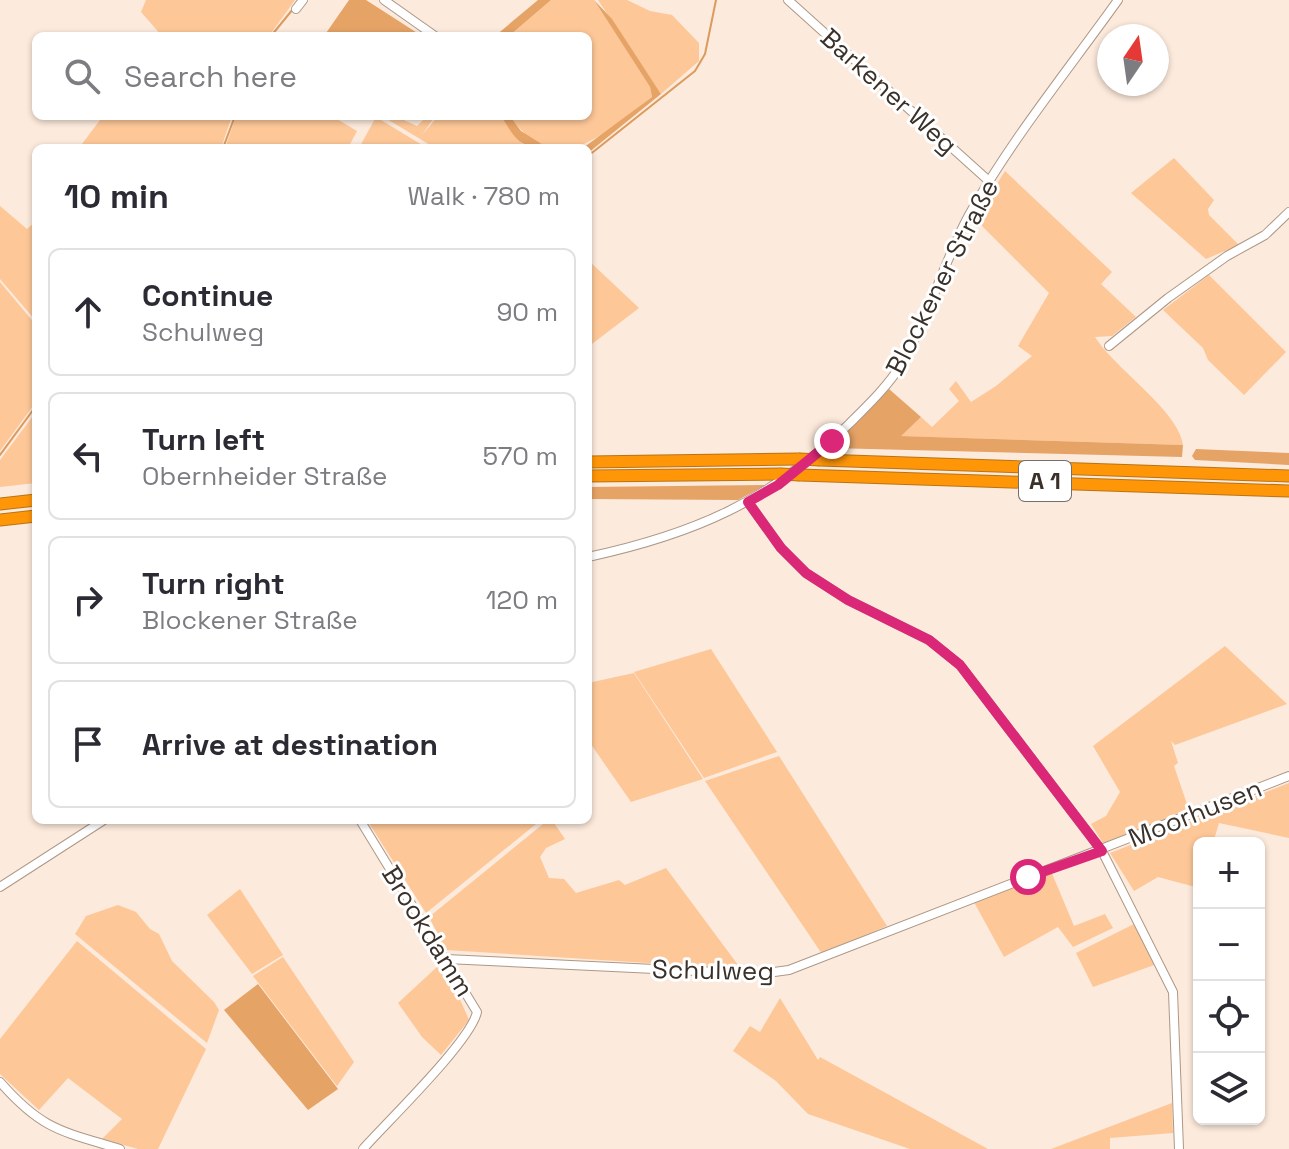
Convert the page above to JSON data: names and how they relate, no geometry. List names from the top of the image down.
{
  "streets": {
    "highway": ["A 1"],
    "street": [
      "Barkener Weg",
      "Blockener Straße",
      "Moorhusen",
      "Brookdamm",
      "Schulweg"
    ]
  },
  "crossings": [
    ["Barkener Weg", "Blockener Straße"],
    ["Moorhusen", "Schulweg"],
    ["Brookdamm", "Schulweg"]
  ],
  "north": "top",
  "page": {
    "search": "Search here",
    "heading": ["10 min", "Walk · 780 m"],
    "list": [
      ["Continue", "Schulweg", "90 m"],
      ["Turn left", "Obernheider Straße", "570 m"],
      ["Turn right", "Blockener Straße", "120 m"],
      "Arrive at destination"
    ],
    "map_buttons": ["+", "−"]
  }
}
